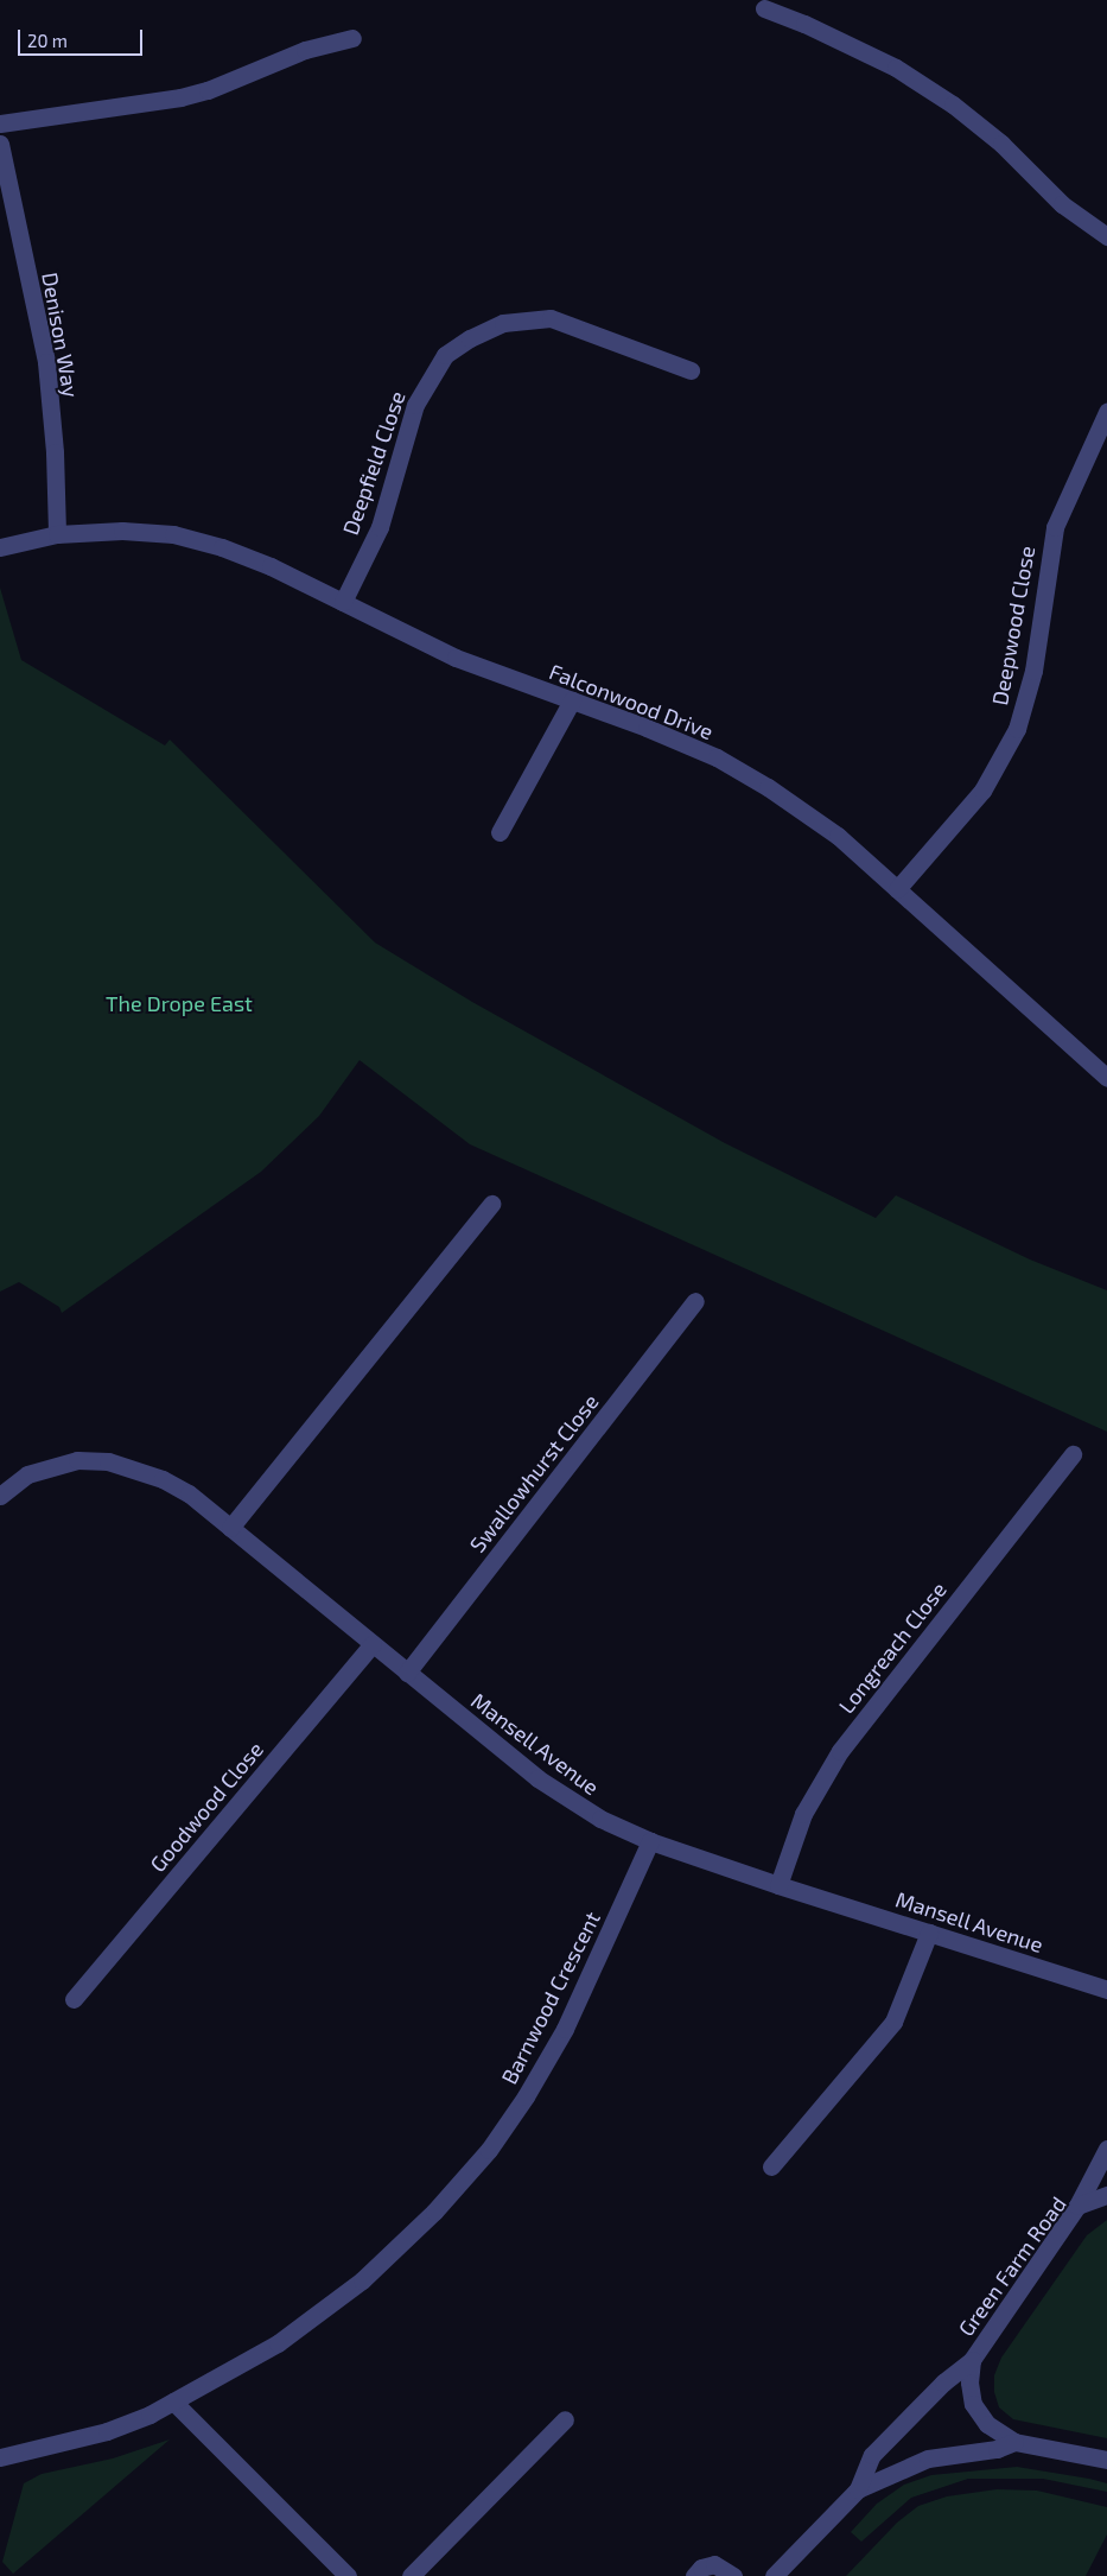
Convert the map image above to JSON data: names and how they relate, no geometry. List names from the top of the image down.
{
  "streets": {
    "street": [
      "Denison Way",
      "Deepfield Close",
      "Deepwood Close",
      "Falconwood Drive",
      "Swallowhurst Close",
      "Longreach Close",
      "Mansell Avenue",
      "Goodwood Close",
      "Barnwood Crescent",
      "Green Farm Road"
    ]
  },
  "crossings": [
    ["Denison Way", "Falconwood Drive"],
    ["Deepfield Close", "Falconwood Drive"],
    ["Deepwood Close", "Falconwood Drive"],
    ["Swallowhurst Close", "Mansell Avenue"],
    ["Longreach Close", "Mansell Avenue"],
    ["Mansell Avenue", "Goodwood Close"],
    ["Mansell Avenue", "Barnwood Crescent"]
  ],
  "parks": ["The Drope East"],
  "scale_bar": "20 m"
}
